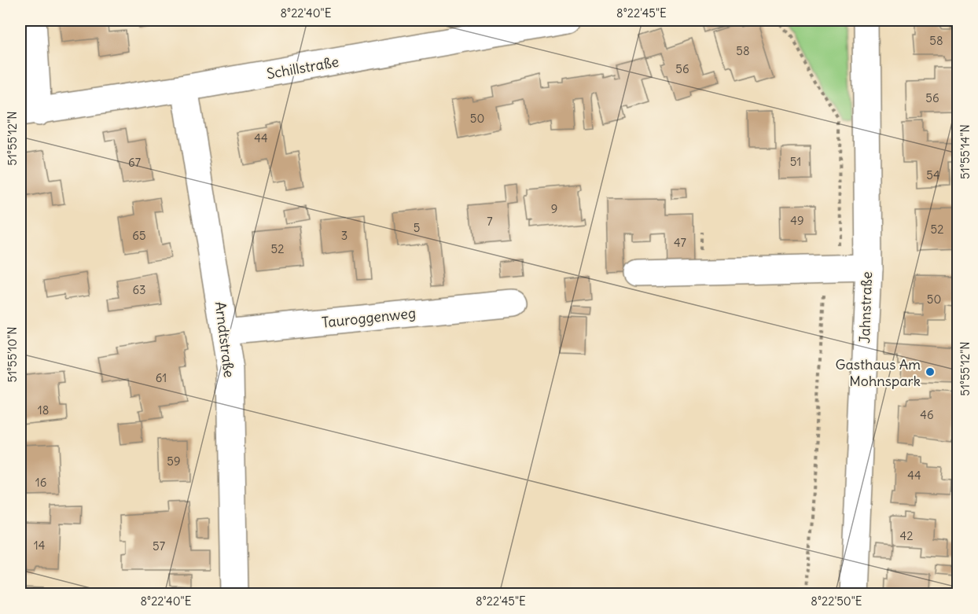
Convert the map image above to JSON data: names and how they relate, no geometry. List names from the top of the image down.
{
  "streets": {
    "street": [
      "Schillstraße",
      "Jahnstraße",
      "Tauroggenweg",
      "Arndtstraße"
    ]
  },
  "crossings": [
    ["Schillstraße", "Arndtstraße"],
    ["Tauroggenweg", "Arndtstraße"]
  ],
  "places": ["Gasthaus Am Mohnspark"],
  "house_numbers": [
    "58",
    "58",
    "56",
    "56",
    "50",
    "44",
    "51",
    "67",
    "54",
    "9",
    "49",
    "7",
    "5",
    "52",
    "65",
    "3",
    "47",
    "52",
    "63",
    "50",
    "61",
    "18",
    "46",
    "59",
    "44",
    "16",
    "42",
    "14",
    "57"
  ],
  "coordinates": [
    "8°22'40\"E",
    "8°22'45\"E",
    "51°55'12\"N",
    "51°55'14\"N",
    "51°55'10\"N",
    "8°22'50\"E"
  ]
}
